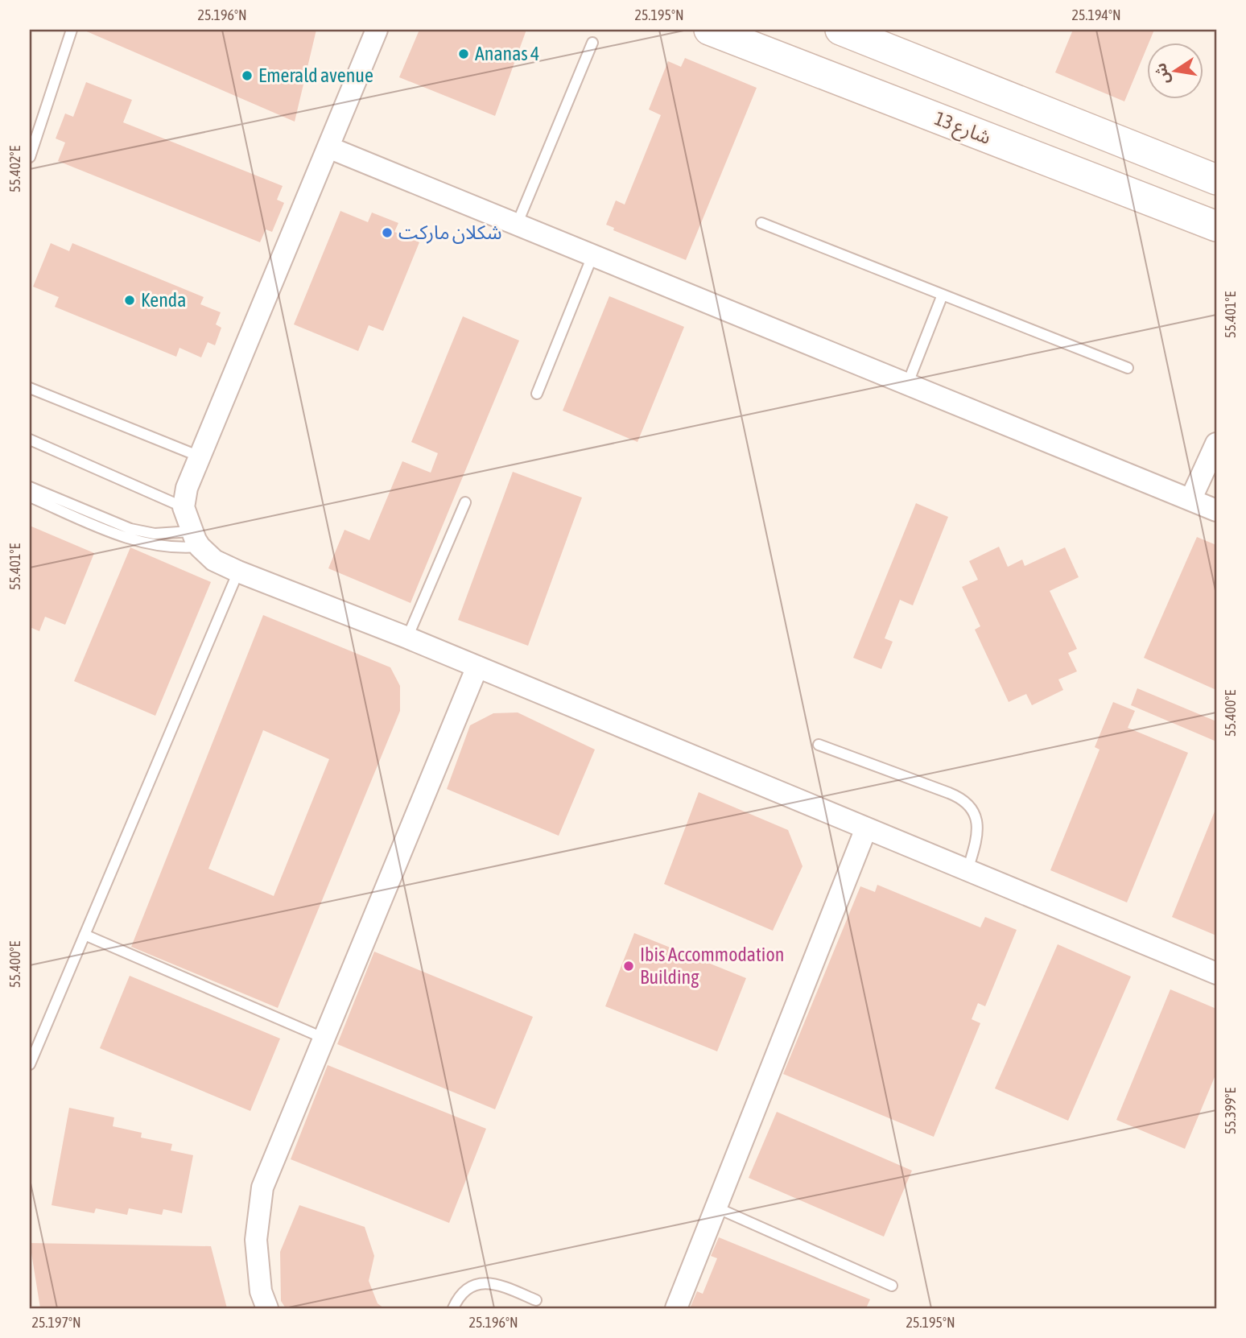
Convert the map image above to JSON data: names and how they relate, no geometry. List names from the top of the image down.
{
  "streets": {
    "street": ["شارع 13"]
  },
  "places": [
    "Ananas 4",
    "Emerald avenue",
    "شكلان ماركت",
    "Kenda",
    "Ibis Accommodation Building"
  ],
  "north": "left",
  "coordinates": [
    "25.196°N",
    "25.195°N",
    "25.194°N",
    "55.402°E",
    "55.401°E",
    "55.400°E",
    "55.399°E",
    "25.197°N"
  ]
}
